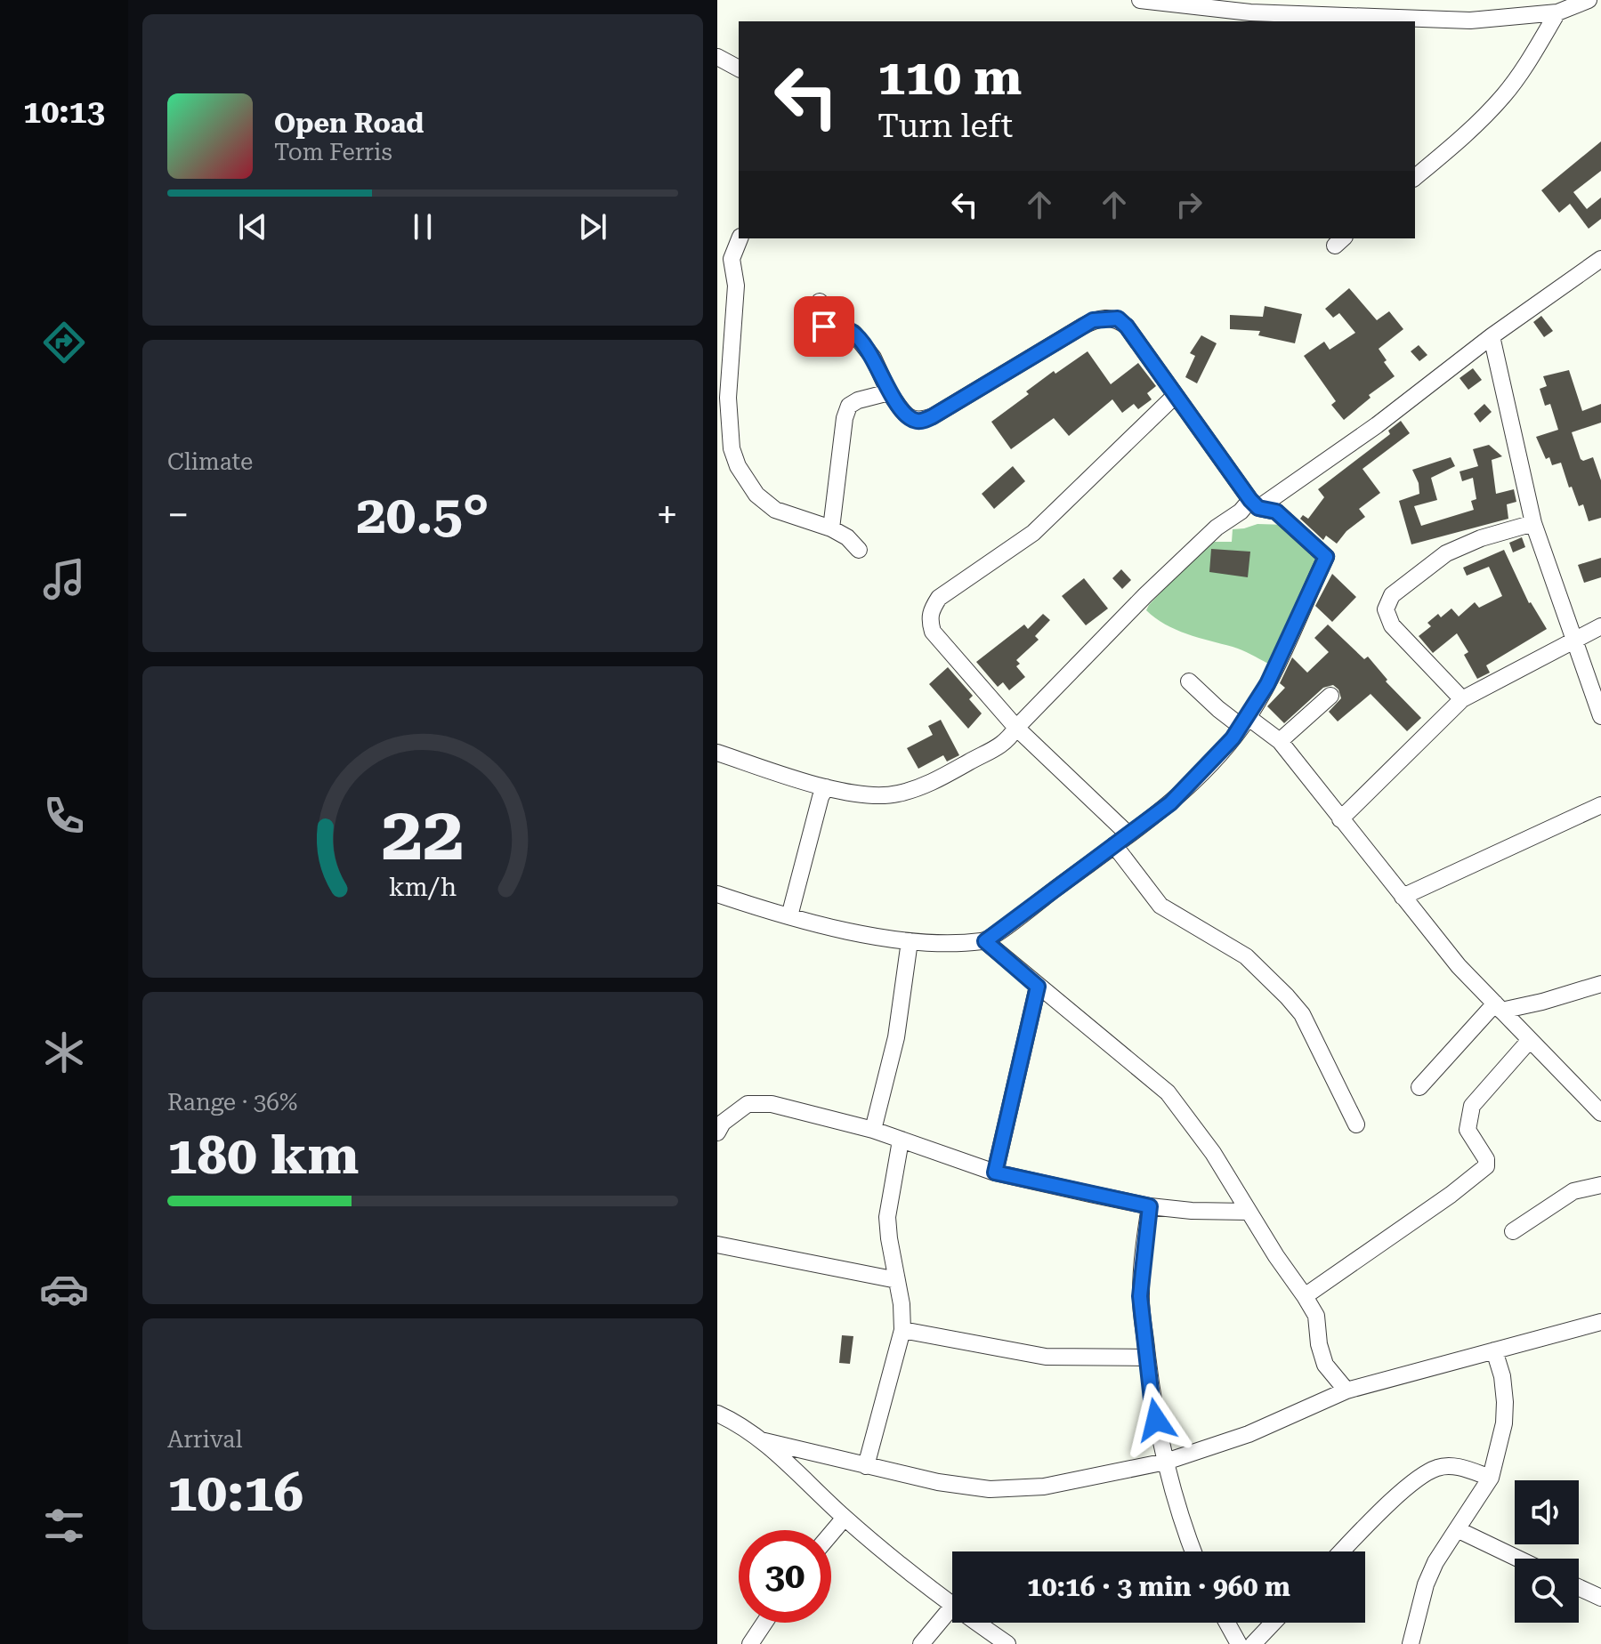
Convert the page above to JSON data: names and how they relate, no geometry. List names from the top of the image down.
{
  "page": {
    "tabs": "10:13",
    "turn": ["110 m", "Turn left"],
    "song": ["Open Road", "Tom Ferris"],
    "tile": [
      "Climate",
      ["Range · 36%", "180 km"],
      ["Arrival", "10:16"]
    ],
    "heat": ["−", "20.5°", "+"],
    "limit": "30",
    "trip": "10:16 · 3 min · 960 m",
    "gauge": ["22", "km/h"]
  }
}
